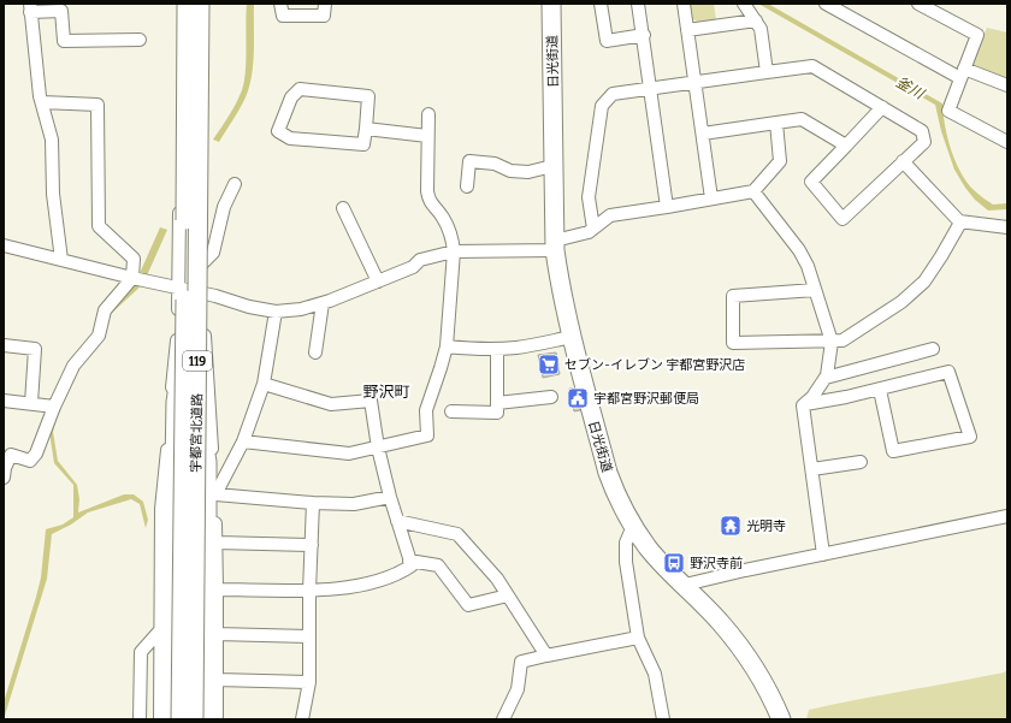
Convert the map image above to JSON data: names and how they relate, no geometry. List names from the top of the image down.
{
  "streets": {
    "highway": ["日光街道", "119", "宇都宮北道路"]
  },
  "districts": ["野沢町"],
  "water": ["釜川"],
  "places": {
    "supermarket": ["セブン-イレブン 宇都宮野沢店"],
    "public building": ["宇都宮野沢郵便局"],
    "temple": ["光明寺"],
    "bus stop": ["野沢寺前"]
  }
}
